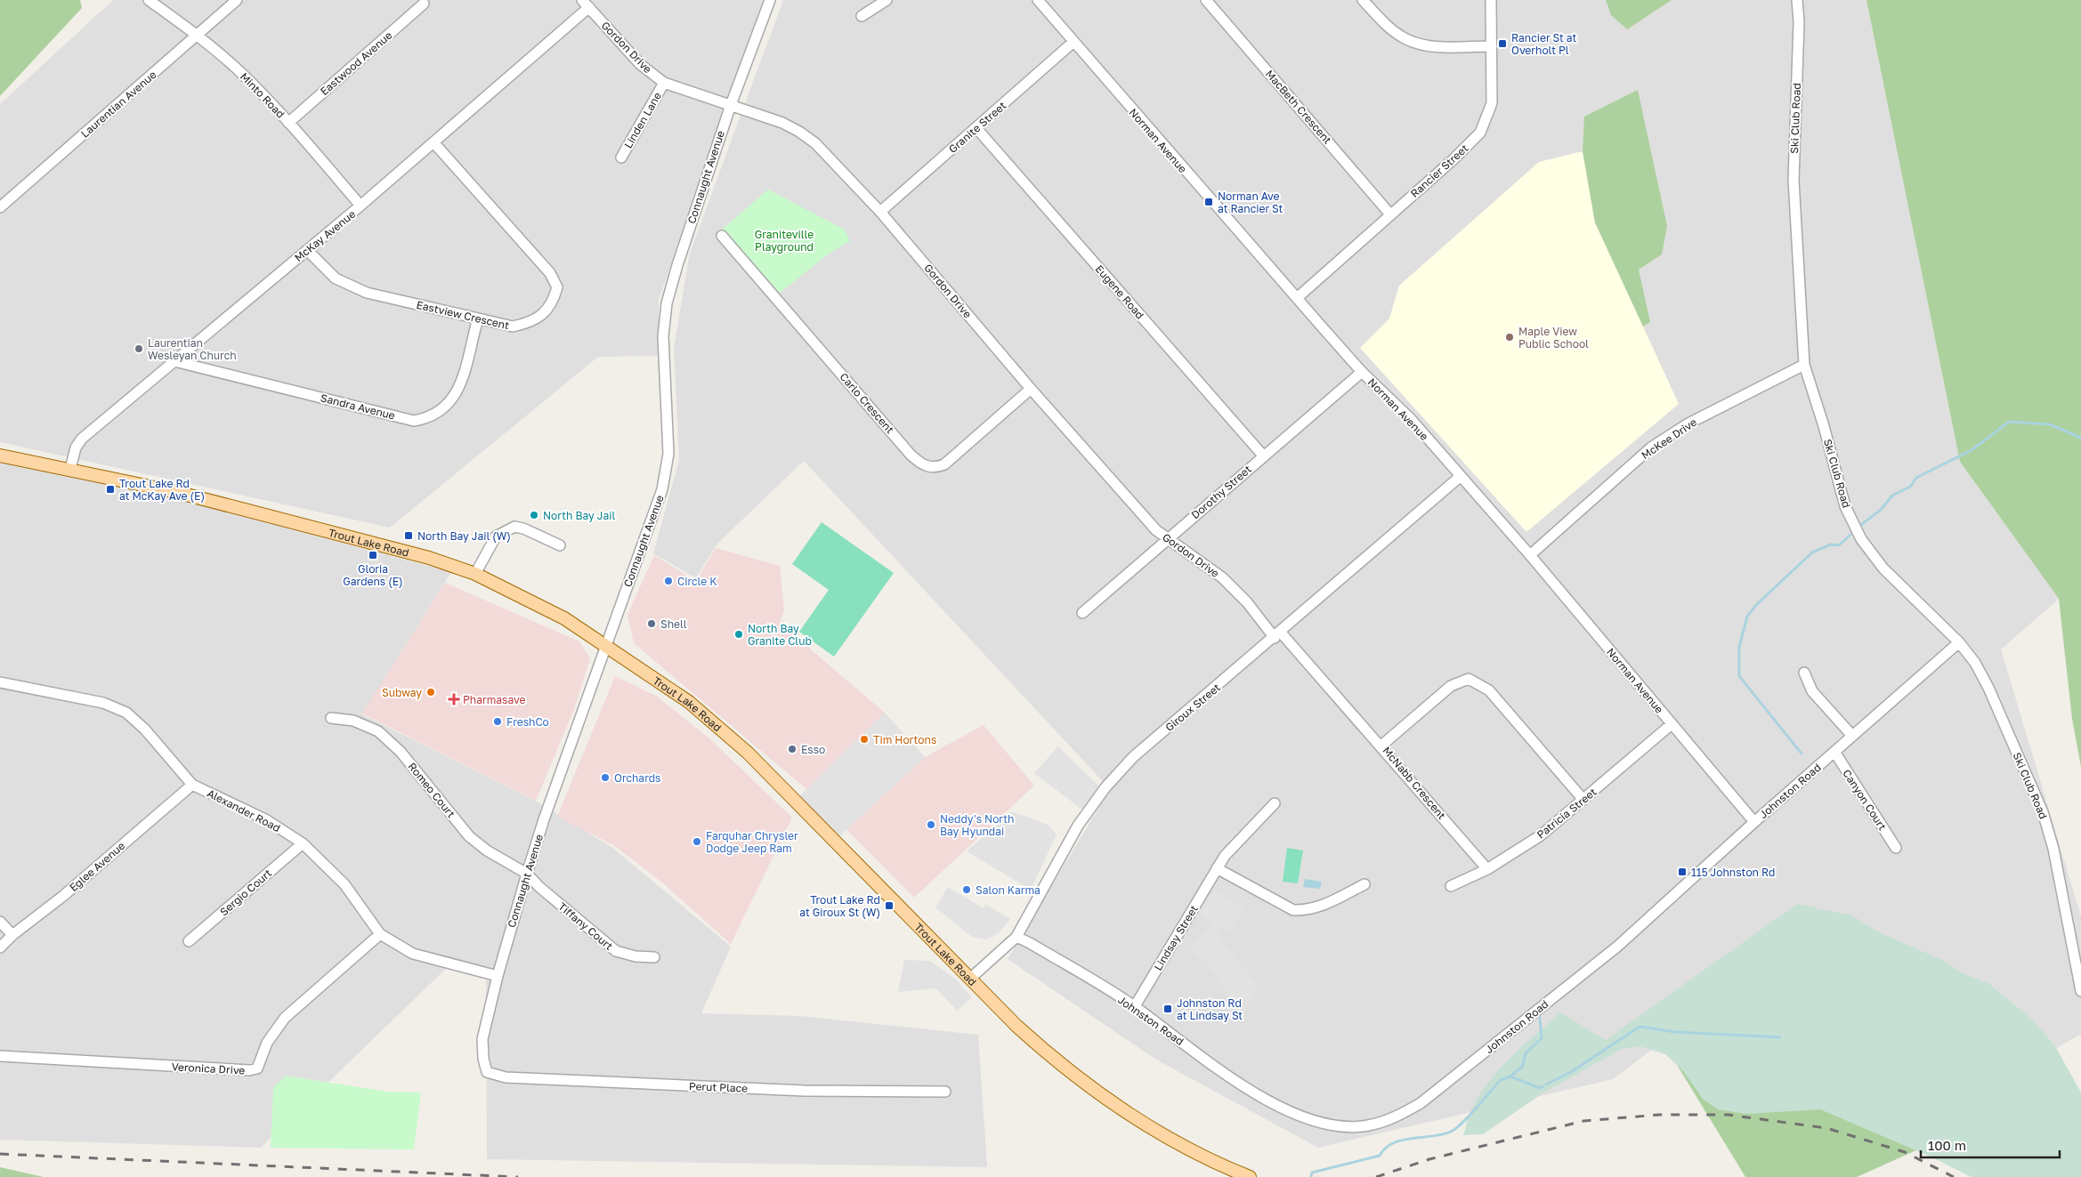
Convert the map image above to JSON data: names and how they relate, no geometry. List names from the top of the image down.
{
  "streets": {
    "main road": ["Trout Lake Road"],
    "street": [
      "Gordon Drive",
      "Eastwood Avenue",
      "Minto Road",
      "Laurentian Avenue",
      "MacBeth Crescent",
      "Ski Club Road",
      "Linden Lane",
      "Granite Street",
      "Norman Avenue",
      "Rancier Street",
      "Connaught Avenue",
      "McKay Avenue",
      "Eugene Road",
      "Eastview Crescent",
      "Carlo Crescent",
      "Sandra Avenue",
      "McKee Drive",
      "Dorothy Street",
      "Giroux Street",
      "McNabb Crescent",
      "Romeo Court",
      "Johnston Road",
      "Canyon Court",
      "Alexander Road",
      "Patricia Street",
      "Eglee Avenue",
      "Sergio Court",
      "Tiffany Court",
      "Lindsay Street",
      "Veronica Drive",
      "Perut Place"
    ]
  },
  "crossings": [
    ["Gordon Drive", "Linden Lane"],
    ["Gordon Drive", "Granite Street"],
    ["Gordon Drive", "Connaught Avenue"],
    ["Gordon Drive", "McKay Avenue"],
    ["Gordon Drive", "Carlo Crescent"],
    ["Gordon Drive", "Dorothy Street"],
    ["Gordon Drive", "Giroux Street"],
    ["Gordon Drive", "McNabb Crescent"],
    ["Eastwood Avenue", "Minto Road"],
    ["Minto Road", "Laurentian Avenue"],
    ["Minto Road", "McKay Avenue"],
    ["MacBeth Crescent", "Rancier Street"],
    ["Ski Club Road", "McKee Drive"],
    ["Ski Club Road", "Johnston Road"],
    ["Granite Street", "Norman Avenue"],
    ["Granite Street", "Eugene Road"],
    ["Norman Avenue", "Rancier Street"],
    ["Norman Avenue", "McKee Drive"],
    ["Norman Avenue", "Dorothy Street"],
    ["Norman Avenue", "Giroux Street"],
    ["Norman Avenue", "Johnston Road"],
    ["Norman Avenue", "Patricia Street"],
    ["Connaught Avenue", "Trout Lake Road"],
    ["Connaught Avenue", "Romeo Court"],
    ["Connaught Avenue", "Alexander Road"],
    ["Connaught Avenue", "Tiffany Court"],
    ["Connaught Avenue", "Perut Place"],
    ["McKay Avenue", "Eastview Crescent"],
    ["McKay Avenue", "Sandra Avenue"],
    ["McKay Avenue", "Trout Lake Road"],
    ["Eugene Road", "Dorothy Street"],
    ["Eastview Crescent", "Sandra Avenue"],
    ["Trout Lake Road", "Giroux Street"],
    ["Giroux Street", "Johnston Road"],
    ["McNabb Crescent", "Patricia Street"],
    ["Romeo Court", "Tiffany Court"],
    ["Johnston Road", "Canyon Court"],
    ["Johnston Road", "Lindsay Street"],
    ["Alexander Road", "Eglee Avenue"],
    ["Alexander Road", "Sergio Court"],
    ["Alexander Road", "Veronica Drive"]
  ],
  "parks": ["Graniteville Playground"],
  "places": {
    "transit": [
      "Rancier St at Overholt Pl",
      "Norman Ave at Rancier St",
      "Trout Lake Rd at McKay Ave (E)",
      "North Bay Jail (W)",
      "Gloria Gardens (E)",
      "115 Johnston Rd",
      "Trout Lake Rd at Giroux St (W)",
      "Johnston Rd at Lindsay St"
    ],
    "other": [
      "Maple View Public School",
      "Laurentian Wesleyan Church",
      "North Bay Jail",
      "Circle K",
      "Shell",
      "North Bay Granite Club",
      "Subway",
      "FreshCo",
      "Tim Hortons",
      "Esso",
      "Orchards",
      "Neddy's North Bay Hyundai",
      "Farquhar Chrysler Dodge Jeep Ram",
      "Salon Karma"
    ],
    "health": ["Pharmasave"]
  },
  "scale_bar": "100 m"
}
